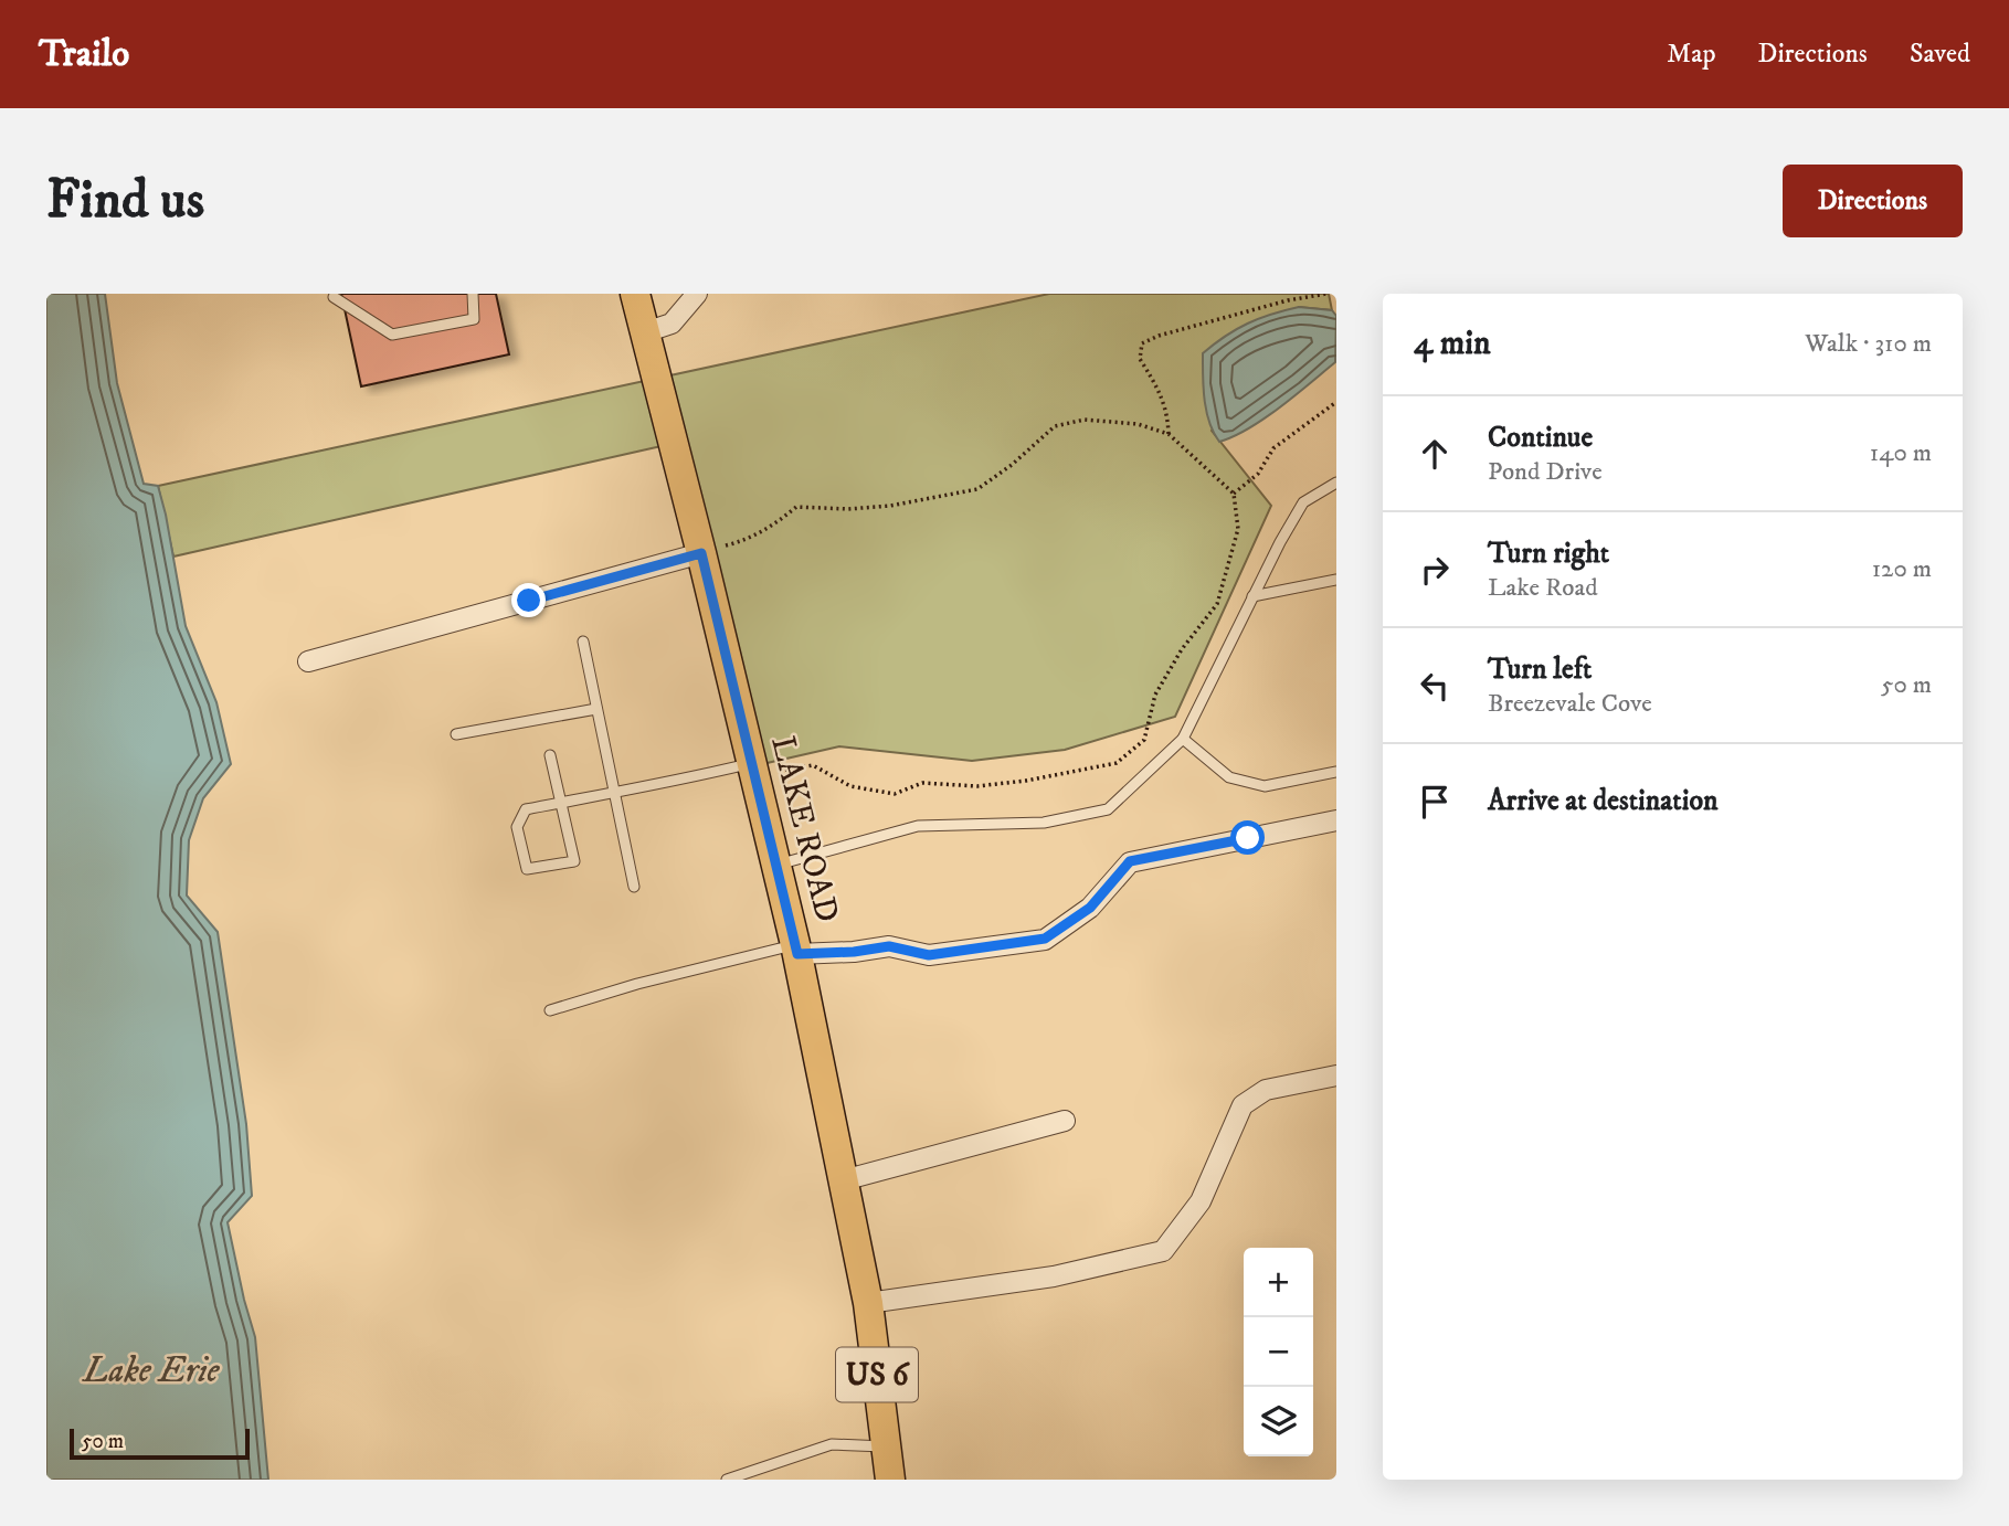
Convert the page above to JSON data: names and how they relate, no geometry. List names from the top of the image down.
{
  "streets": {
    "main road": ["LAKE ROAD", "US 6"]
  },
  "water": ["Lake Erie"],
  "scale_bar": "50 m",
  "page": {
    "header": "Trailo",
    "nav": ["Map", "Directions", "Saved"],
    "buttons": "Directions",
    "title": "Find us",
    "heading": ["4 min", "Walk · 310 m"],
    "list": [
      ["Continue", "Pond Drive", "140 m"],
      ["Turn right", "Lake Road", "120 m"],
      ["Turn left", "Breezevale Cove", "50 m"],
      "Arrive at destination"
    ],
    "map_buttons": ["+", "−"],
    "scale": "50 m"
  }
}
